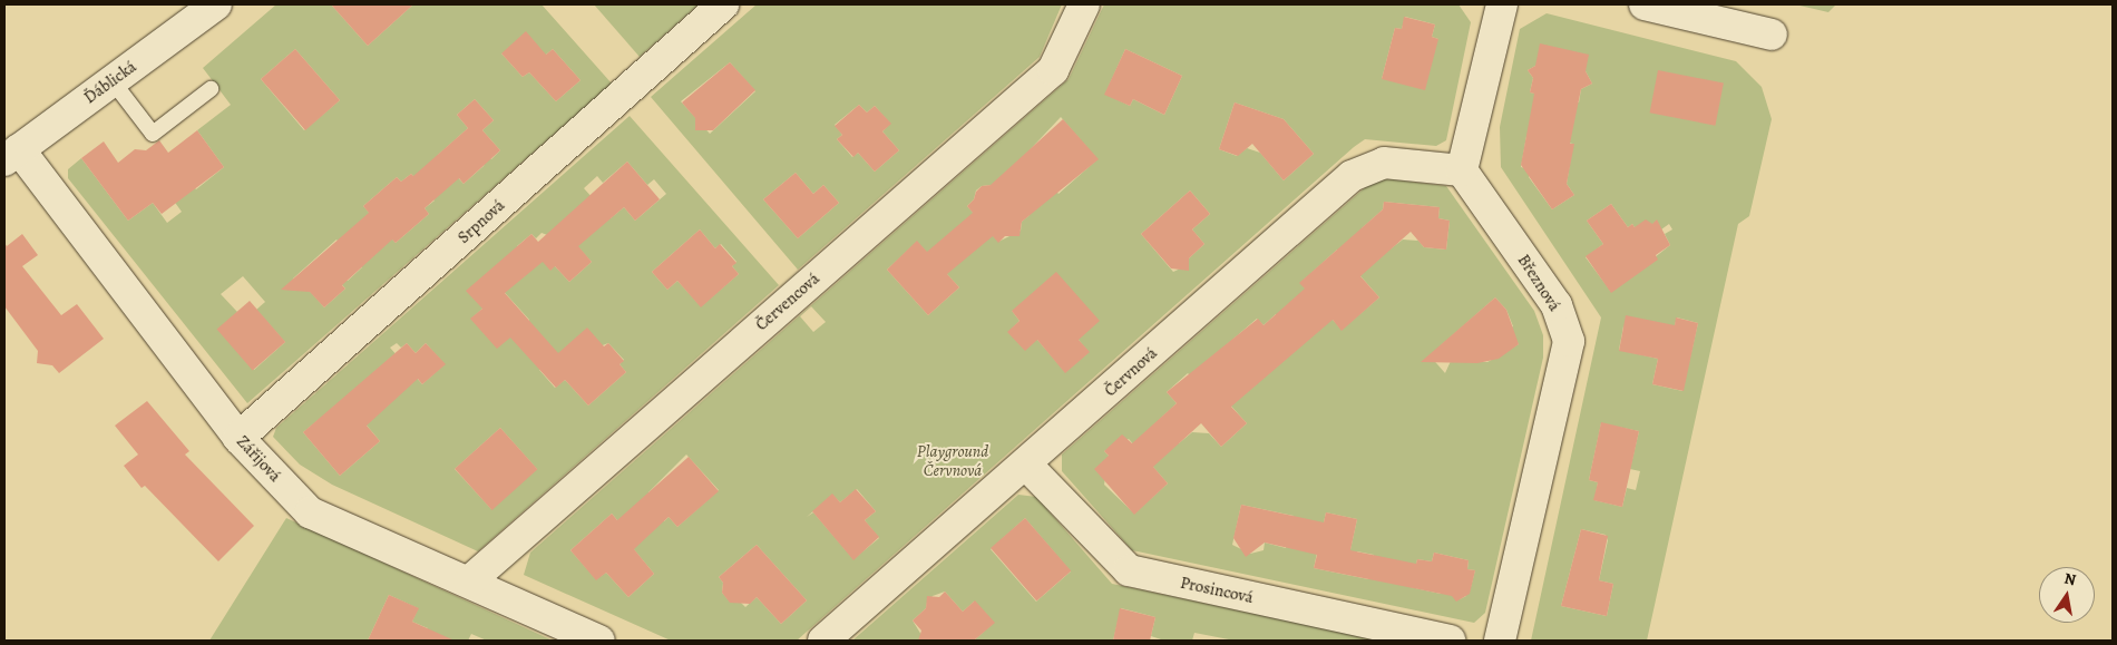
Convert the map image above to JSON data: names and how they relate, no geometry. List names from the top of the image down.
{
  "streets": {
    "street": [
      "Ďáblická",
      "Srpnová",
      "Březnová",
      "Červencová",
      "Červnová",
      "Zářijová",
      "Prosincová"
    ]
  },
  "crossings": [
    ["Ďáblická", "Zářijová"],
    ["Srpnová", "Zářijová"],
    ["Březnová", "Červnová"],
    ["Červencová", "Zářijová"],
    ["Červnová", "Prosincová"]
  ],
  "parks": ["Playground Červnová"],
  "north": "top"
}
